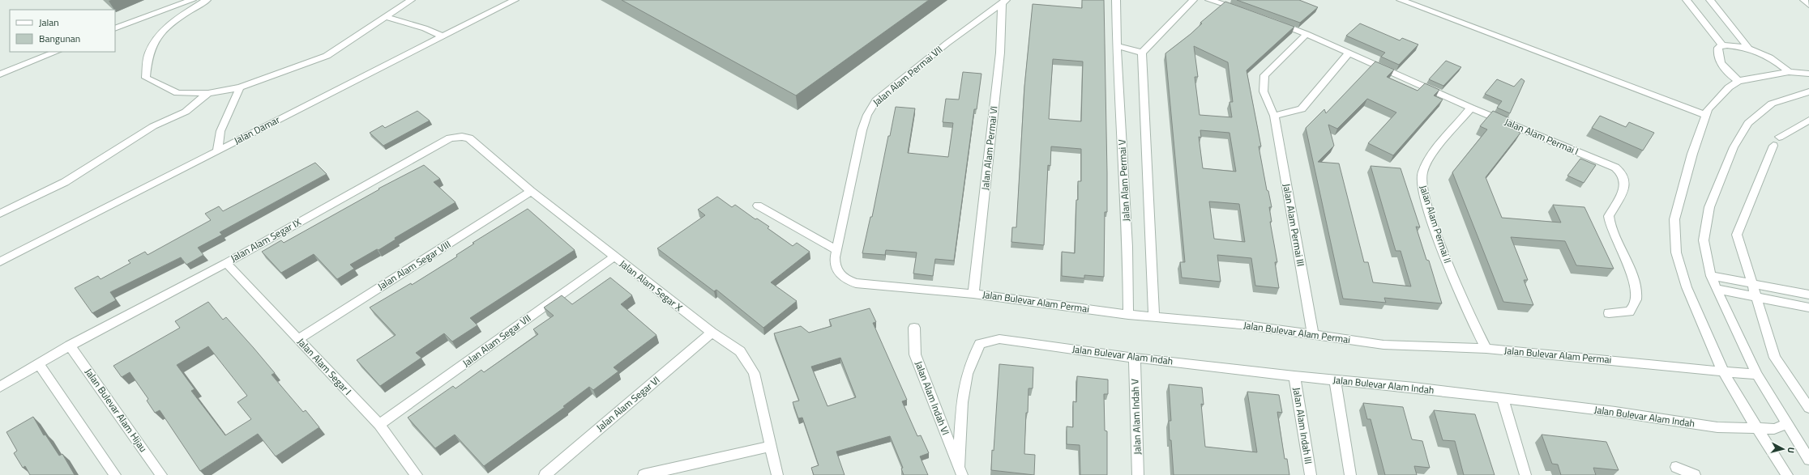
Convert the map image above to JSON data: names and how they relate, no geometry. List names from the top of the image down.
{
  "streets": {
    "street": [
      "Jalan Alam Permai VII",
      "Jalan Damar",
      "Jalan Alam Permai I",
      "Jalan Alam Permai VI",
      "Jalan Alam Permai V",
      "Jalan Alam Permai II",
      "Jalan Alam Permai III",
      "Jalan Alam Segar IX",
      "Jalan Alam Segar VIII",
      "Jalan Alam Segar X",
      "Jalan Bulevar Alam Permai",
      "Jalan Alam Segar VII",
      "Jalan Bulevar Alam Indah",
      "Jalan Alam Segar I",
      "Jalan Alam Indah VI",
      "Jalan Alam Segar VI",
      "Jalan Bulevar Alam Hijau",
      "Jalan Alam Indah V",
      "Jalan Alam Indah III"
    ]
  },
  "crossings": [
    ["Jalan Alam Permai VII", "Jalan Alam Permai VI"],
    ["Jalan Alam Permai VII", "Jalan Bulevar Alam Permai"],
    ["Jalan Alam Permai I", "Jalan Alam Permai II"],
    ["Jalan Alam Permai I", "Jalan Alam Permai III"],
    ["Jalan Alam Permai VI", "Jalan Bulevar Alam Permai"],
    ["Jalan Alam Permai V", "Jalan Bulevar Alam Permai"],
    ["Jalan Alam Permai II", "Jalan Bulevar Alam Permai"],
    ["Jalan Alam Permai III", "Jalan Bulevar Alam Permai"],
    ["Jalan Alam Segar IX", "Jalan Alam Segar X"],
    ["Jalan Alam Segar IX", "Jalan Alam Segar I"],
    ["Jalan Alam Segar IX", "Jalan Bulevar Alam Hijau"],
    ["Jalan Alam Segar VIII", "Jalan Alam Segar X"],
    ["Jalan Alam Segar VIII", "Jalan Alam Segar I"],
    ["Jalan Alam Segar X", "Jalan Alam Segar VII"],
    ["Jalan Alam Segar X", "Jalan Alam Segar VI"],
    ["Jalan Alam Segar VII", "Jalan Alam Segar I"],
    ["Jalan Bulevar Alam Indah", "Jalan Alam Indah VI"],
    ["Jalan Bulevar Alam Indah", "Jalan Alam Indah V"],
    ["Jalan Bulevar Alam Indah", "Jalan Alam Indah III"]
  ],
  "legend": ["Jalan", "Bangunan"],
  "north": "right"
}
